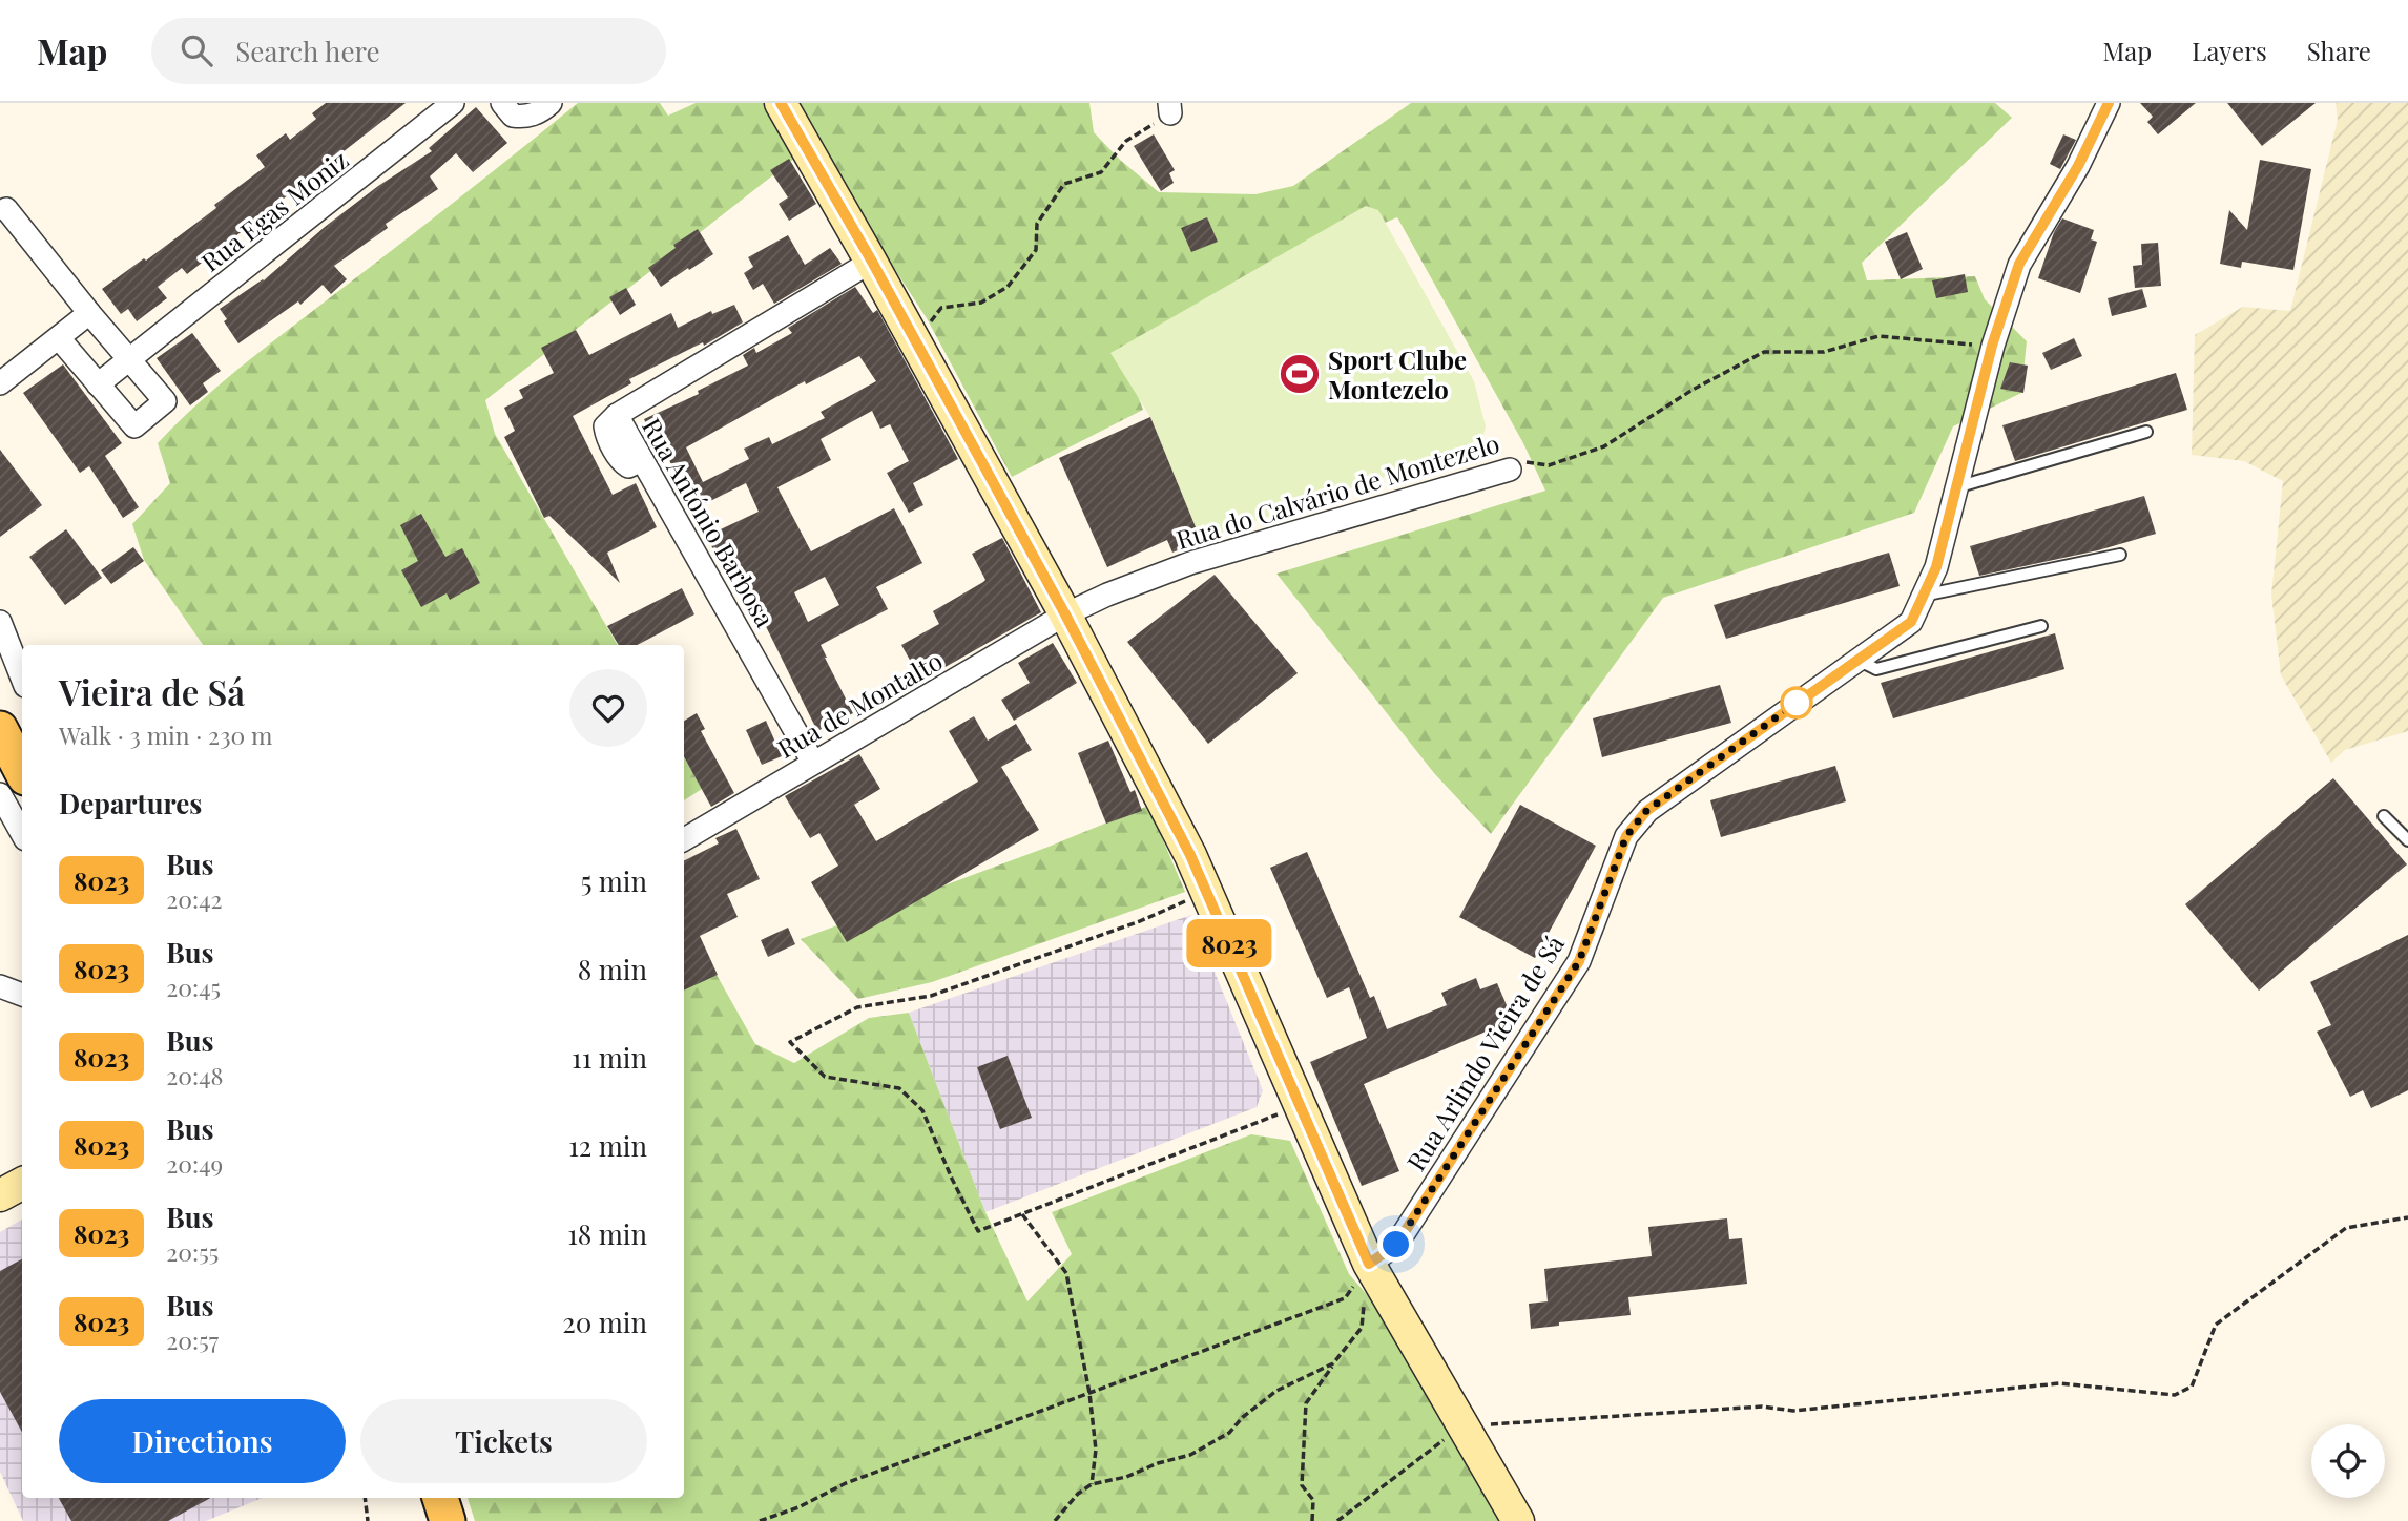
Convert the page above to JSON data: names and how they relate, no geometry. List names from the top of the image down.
{
  "streets": {
    "street": [
      "Rua Egas Moniz",
      "Rua do Calvário de Montezelo",
      "Rua António Barbosa",
      "Rua de Montalto",
      "Rua Arlindo Vieira de Sá"
    ]
  },
  "crossings": [
    ["Rua do Calvário de Montezelo", "Rua de Montalto"],
    ["Rua do Calvário de Montezelo", "Rua Arlindo Vieira de Sá"],
    ["Rua António Barbosa", "Rua de Montalto"]
  ],
  "places": {
    "sports": ["Sport Clube Montezelo"]
  },
  "lines": ["bus line 8023"],
  "page": {
    "header": "Map",
    "search": "Search here",
    "nav": ["Map", "Layers", "Share"],
    "on_map": "8023",
    "heading": [
      ["Vieira de Sá", "Walk · 3 min · 230 m"],
      "Departures"
    ],
    "list": [
      {
        "mark": "8023",
        "name": "Bus",
        "note": "20:42",
        "value": "5 min"
      },
      {
        "mark": "8023",
        "name": "Bus",
        "note": "20:45",
        "value": "8 min"
      },
      {
        "mark": "8023",
        "name": "Bus",
        "note": "20:48",
        "value": "11 min"
      },
      {
        "mark": "8023",
        "name": "Bus",
        "note": "20:49",
        "value": "12 min"
      },
      {
        "mark": "8023",
        "name": "Bus",
        "note": "20:55",
        "value": "18 min"
      },
      {
        "mark": "8023",
        "name": "Bus",
        "note": "20:57",
        "value": "20 min"
      }
    ],
    "buttons": ["Directions", "Tickets"]
  }
}
